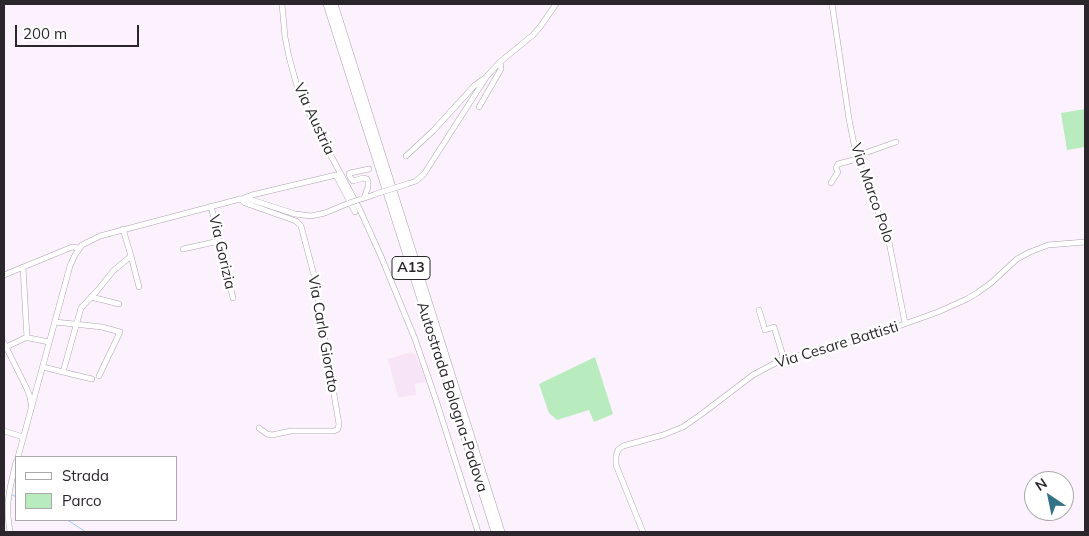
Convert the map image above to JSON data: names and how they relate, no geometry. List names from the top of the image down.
{
  "streets": {
    "highway": ["A13", "Autostrada Bologna-Padova"],
    "street": [
      "Via Austria",
      "Via Marco Polo",
      "Via Gorizia",
      "Via Carlo Giorato",
      "Via Cesare Battisti"
    ]
  },
  "crossings": [
    ["Via Marco Polo", "Via Cesare Battisti"]
  ],
  "legend": ["Strada", "Parco"],
  "scale_bar": "200 m",
  "north": "top left"
}
